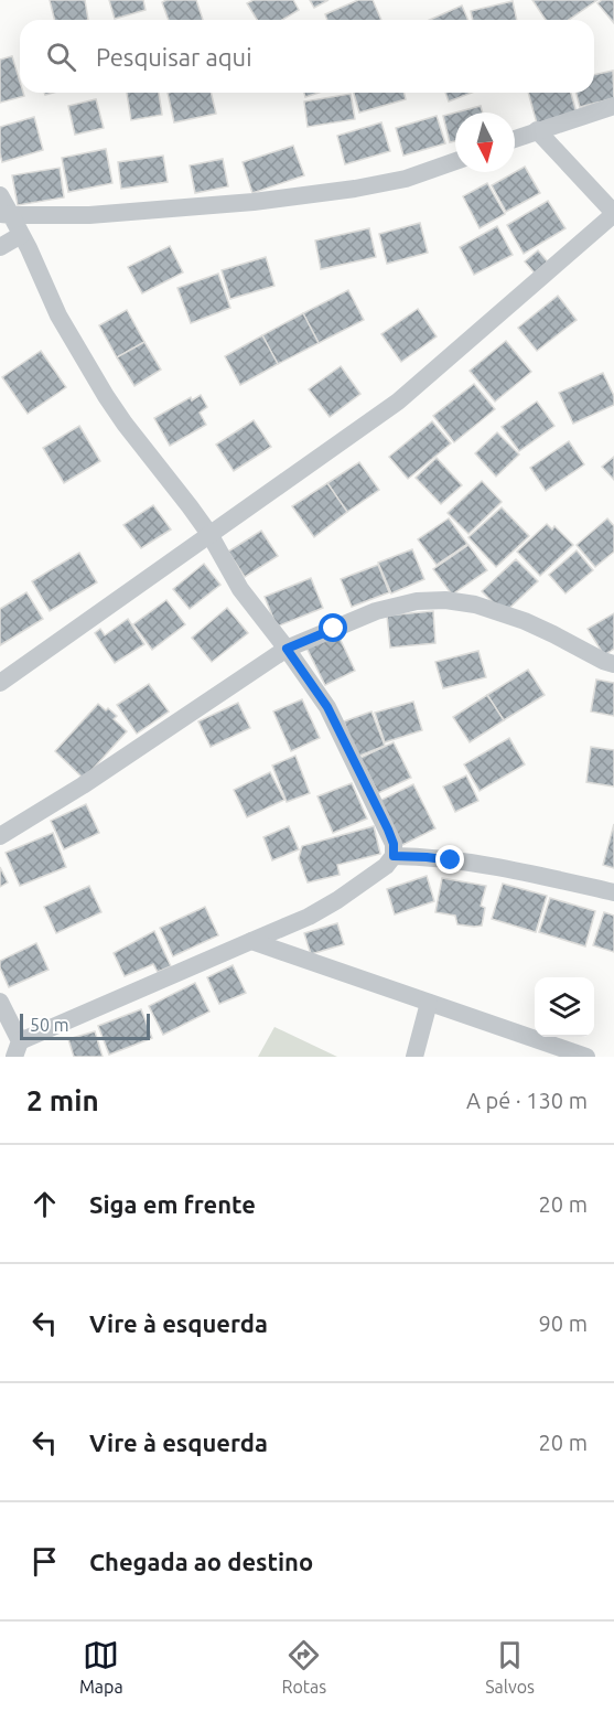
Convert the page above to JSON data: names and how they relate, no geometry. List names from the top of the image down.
{
  "scale_bar": "50 m",
  "north": "bottom",
  "page": {
    "search": "Pesquisar aqui",
    "scale": "50 m",
    "heading": ["2 min", "A pé · 130 m"],
    "list": [
      ["Siga em frente", "20 m"],
      ["Vire à esquerda", "90 m"],
      ["Vire à esquerda", "20 m"],
      "Chegada ao destino"
    ],
    "nav": ["Mapa", "Rotas", "Salvos"]
  }
}
